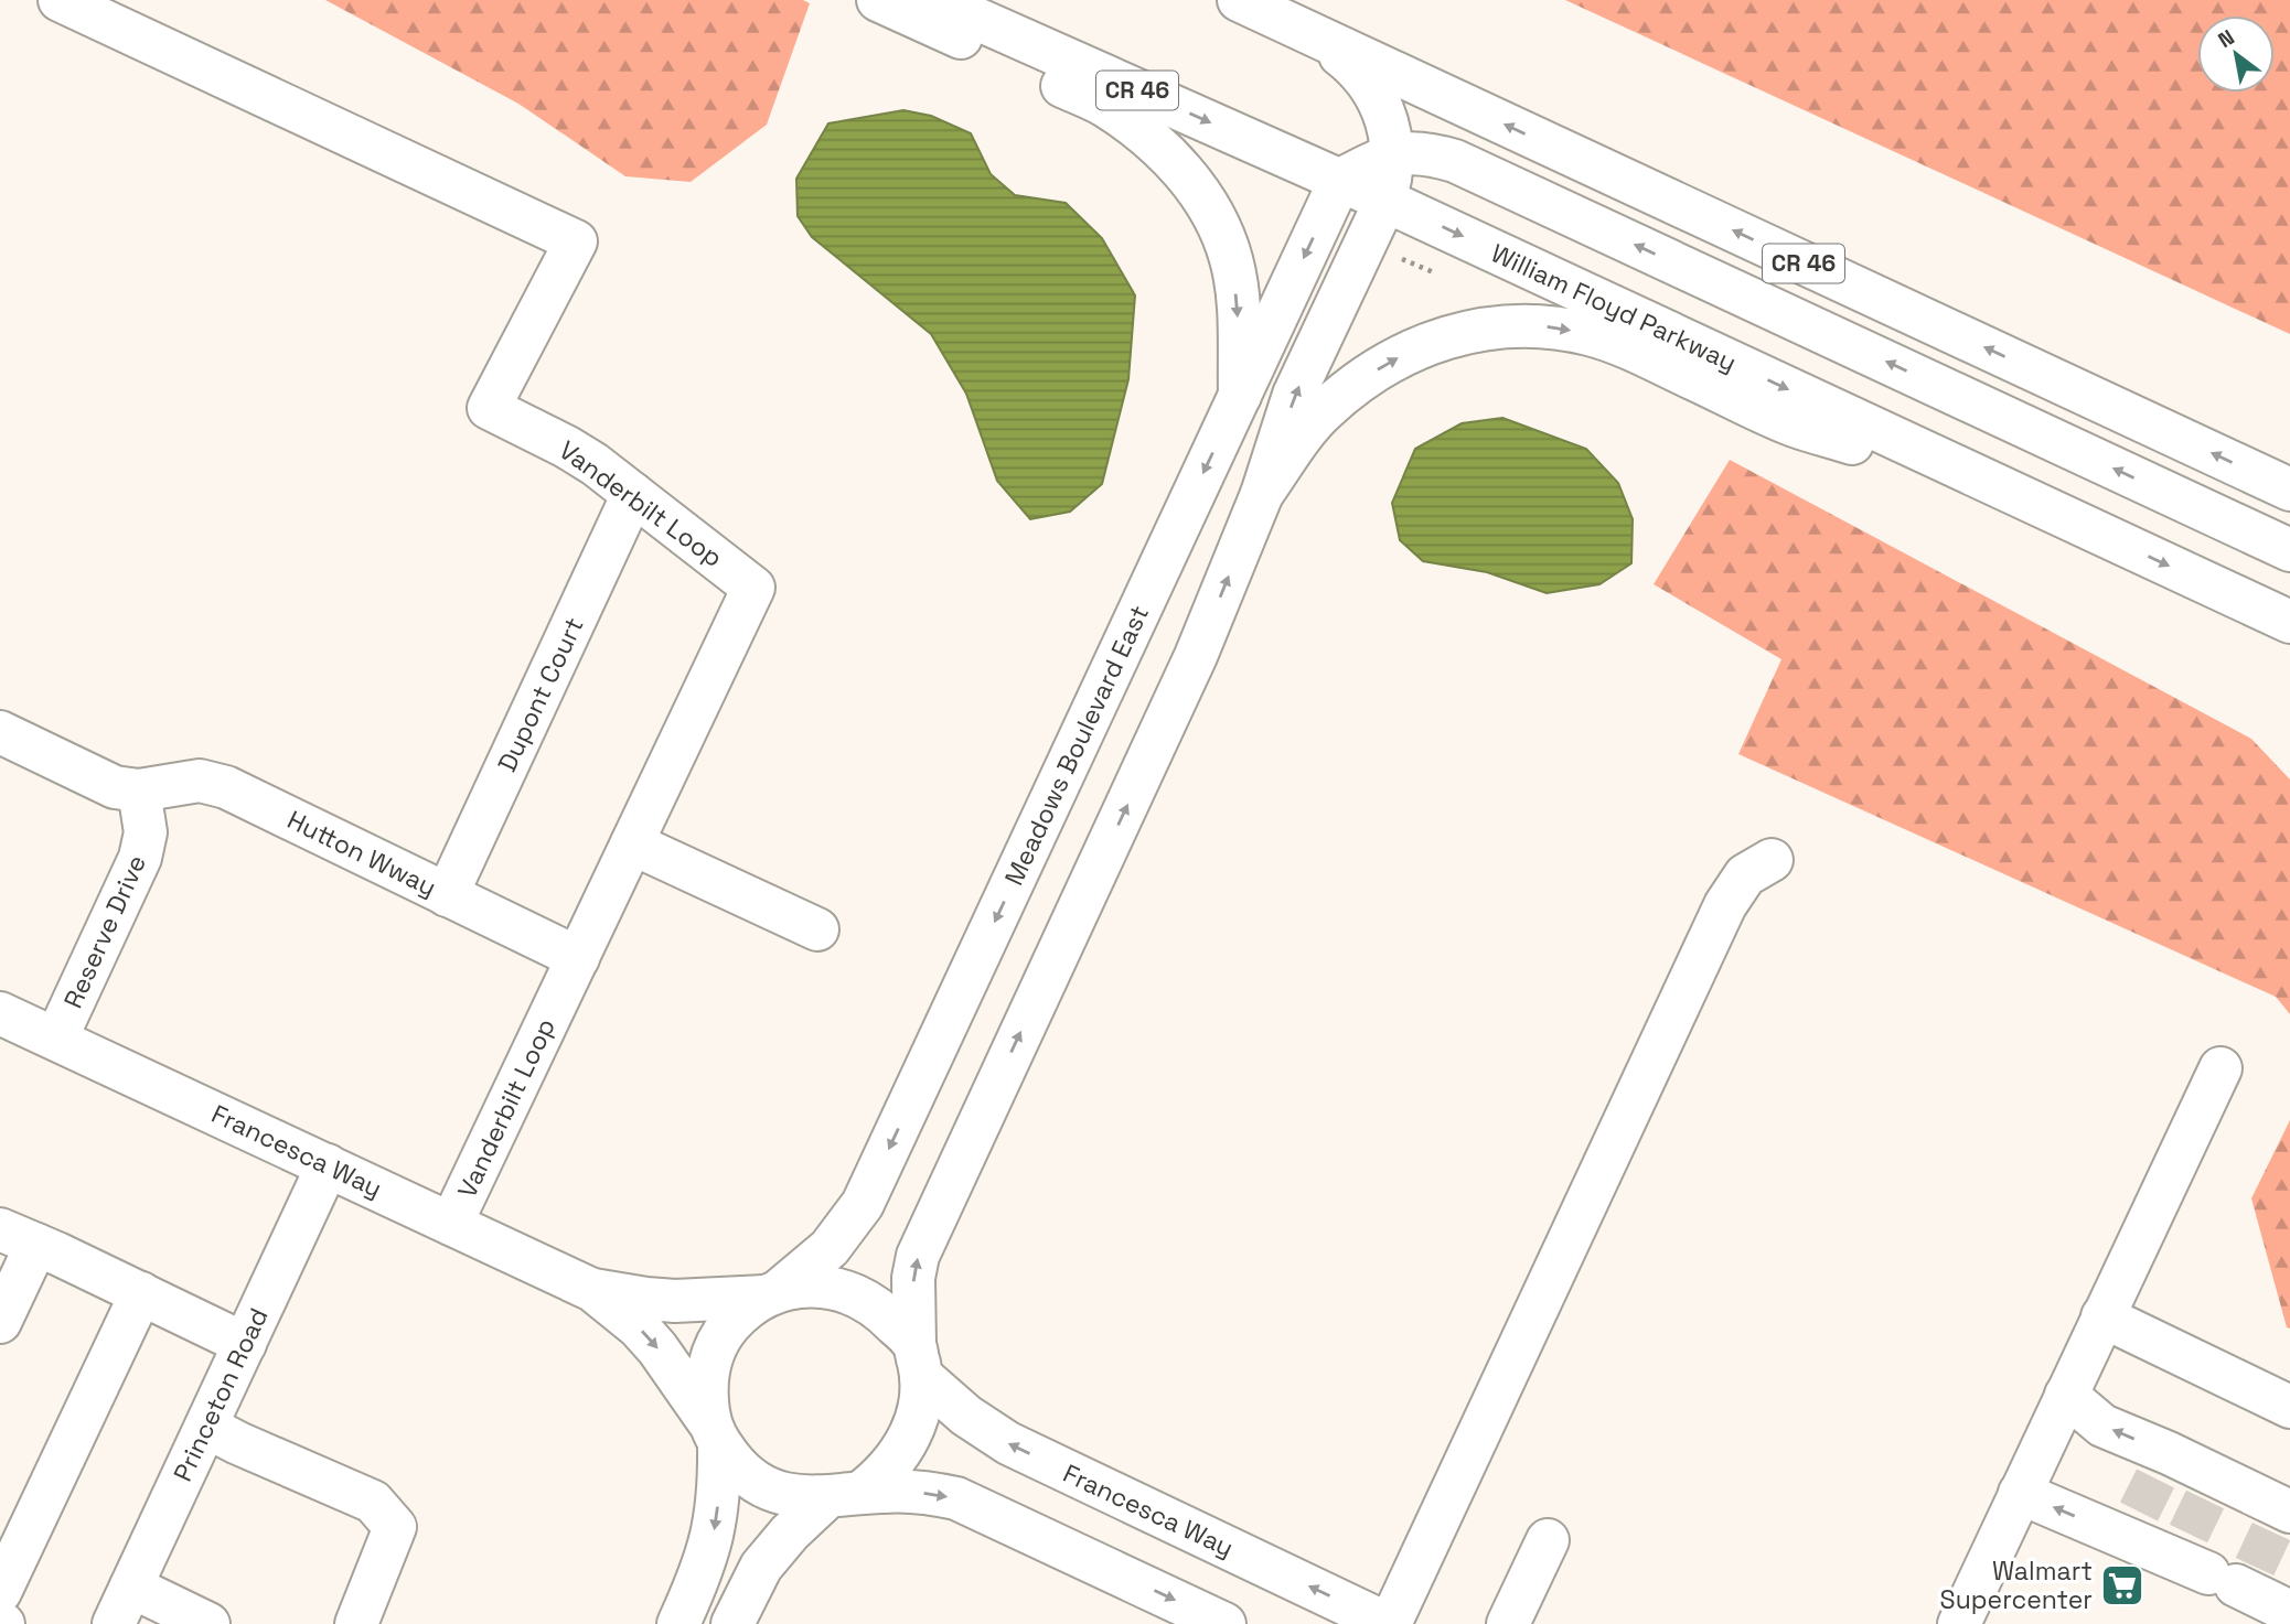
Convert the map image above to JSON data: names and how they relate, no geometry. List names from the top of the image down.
{
  "streets": {
    "main road": [
      "CR 46",
      "William Floyd Parkway",
      "Vanderbilt Loop",
      "Dupont Court",
      "Meadows Boulevard East",
      "Hutton Wway",
      "Reserve Drive",
      "Francesca Way",
      "Princeton Road"
    ]
  },
  "crossings": [
    ["William Floyd Parkway", "Meadows Boulevard East"],
    ["Vanderbilt Loop", "Dupont Court"],
    ["Vanderbilt Loop", "Hutton Wway"],
    ["Vanderbilt Loop", "Francesca Way"],
    ["Dupont Court", "Hutton Wway"],
    ["Meadows Boulevard East", "Francesca Way"],
    ["Hutton Wway", "Reserve Drive"],
    ["Reserve Drive", "Francesca Way"],
    ["Francesca Way", "Princeton Road"]
  ],
  "places": {
    "supermarket": ["Walmart Supercenter"]
  },
  "north": "top left"
}
